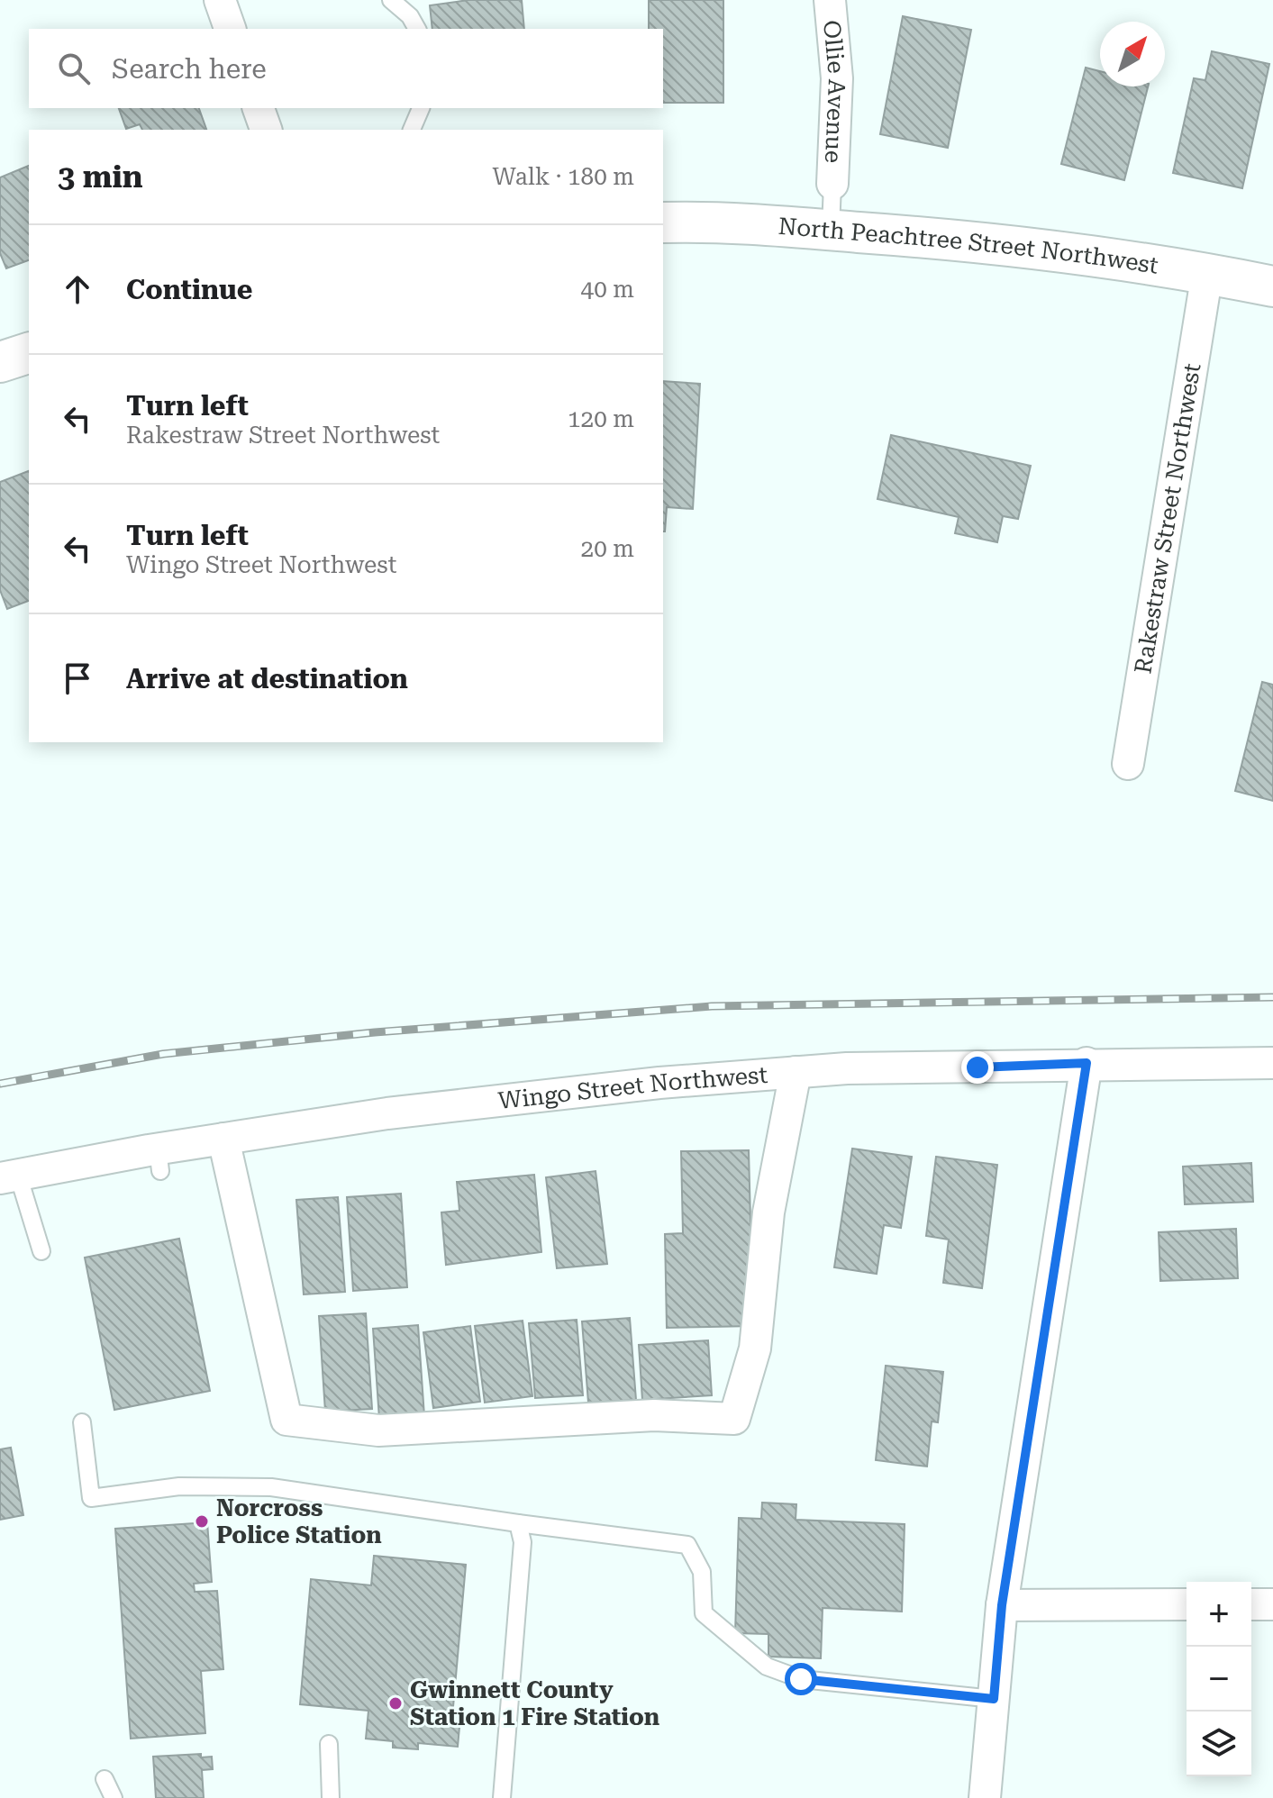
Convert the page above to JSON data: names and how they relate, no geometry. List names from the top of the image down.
{
  "streets": {
    "street": [
      "Ollie Avenue",
      "North Peachtree Street Northwest",
      "Rakestraw Street Northwest",
      "Wingo Street Northwest"
    ]
  },
  "crossings": [
    ["North Peachtree Street Northwest", "Rakestraw Street Northwest"]
  ],
  "places": ["Norcross Police Station", "Gwinnett County Station 1 Fire Station"],
  "north": "top right",
  "page": {
    "search": "Search here",
    "heading": ["3 min", "Walk · 180 m"],
    "list": [
      ["Continue", "40 m"],
      ["Turn left", "Rakestraw Street Northwest", "120 m"],
      ["Turn left", "Wingo Street Northwest", "20 m"],
      "Arrive at destination"
    ],
    "map_buttons": ["+", "−"]
  }
}
